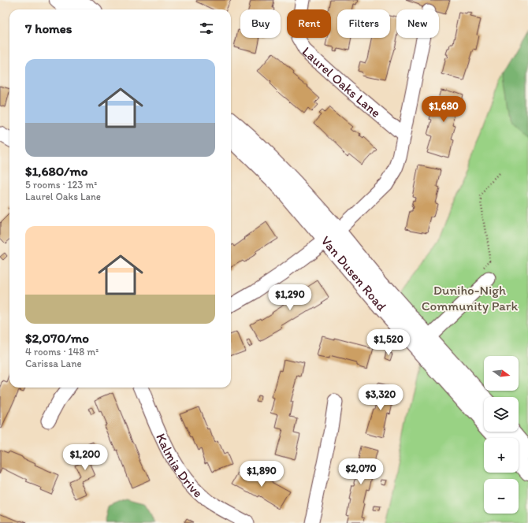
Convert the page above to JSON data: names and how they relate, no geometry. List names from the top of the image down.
{
  "streets": {
    "main road": ["Van Dusen Road"],
    "street": ["Laurel Oaks Lane", "Kalmia Drive"]
  },
  "parks": ["Duniho-Nigh Community Park"],
  "north": "right",
  "page": {
    "chip": [
      "Buy",
      "Rent",
      "Filters",
      "New"
    ],
    "heading": "7 homes",
    "list": [
      {
        "name": "$1,680/mo",
        "note": "5 rooms · 123 m² · Laurel Oaks Lane"
      },
      {
        "name": "$2,070/mo",
        "note": "4 rooms · 148 m² · Carissa Lane"
      }
    ],
    "price": [
      "$1,680",
      "$1,290",
      "$1,520",
      "$3,320",
      "$1,200",
      "$2,070",
      "$1,890"
    ],
    "map_buttons": ["+", "−"]
  }
}
